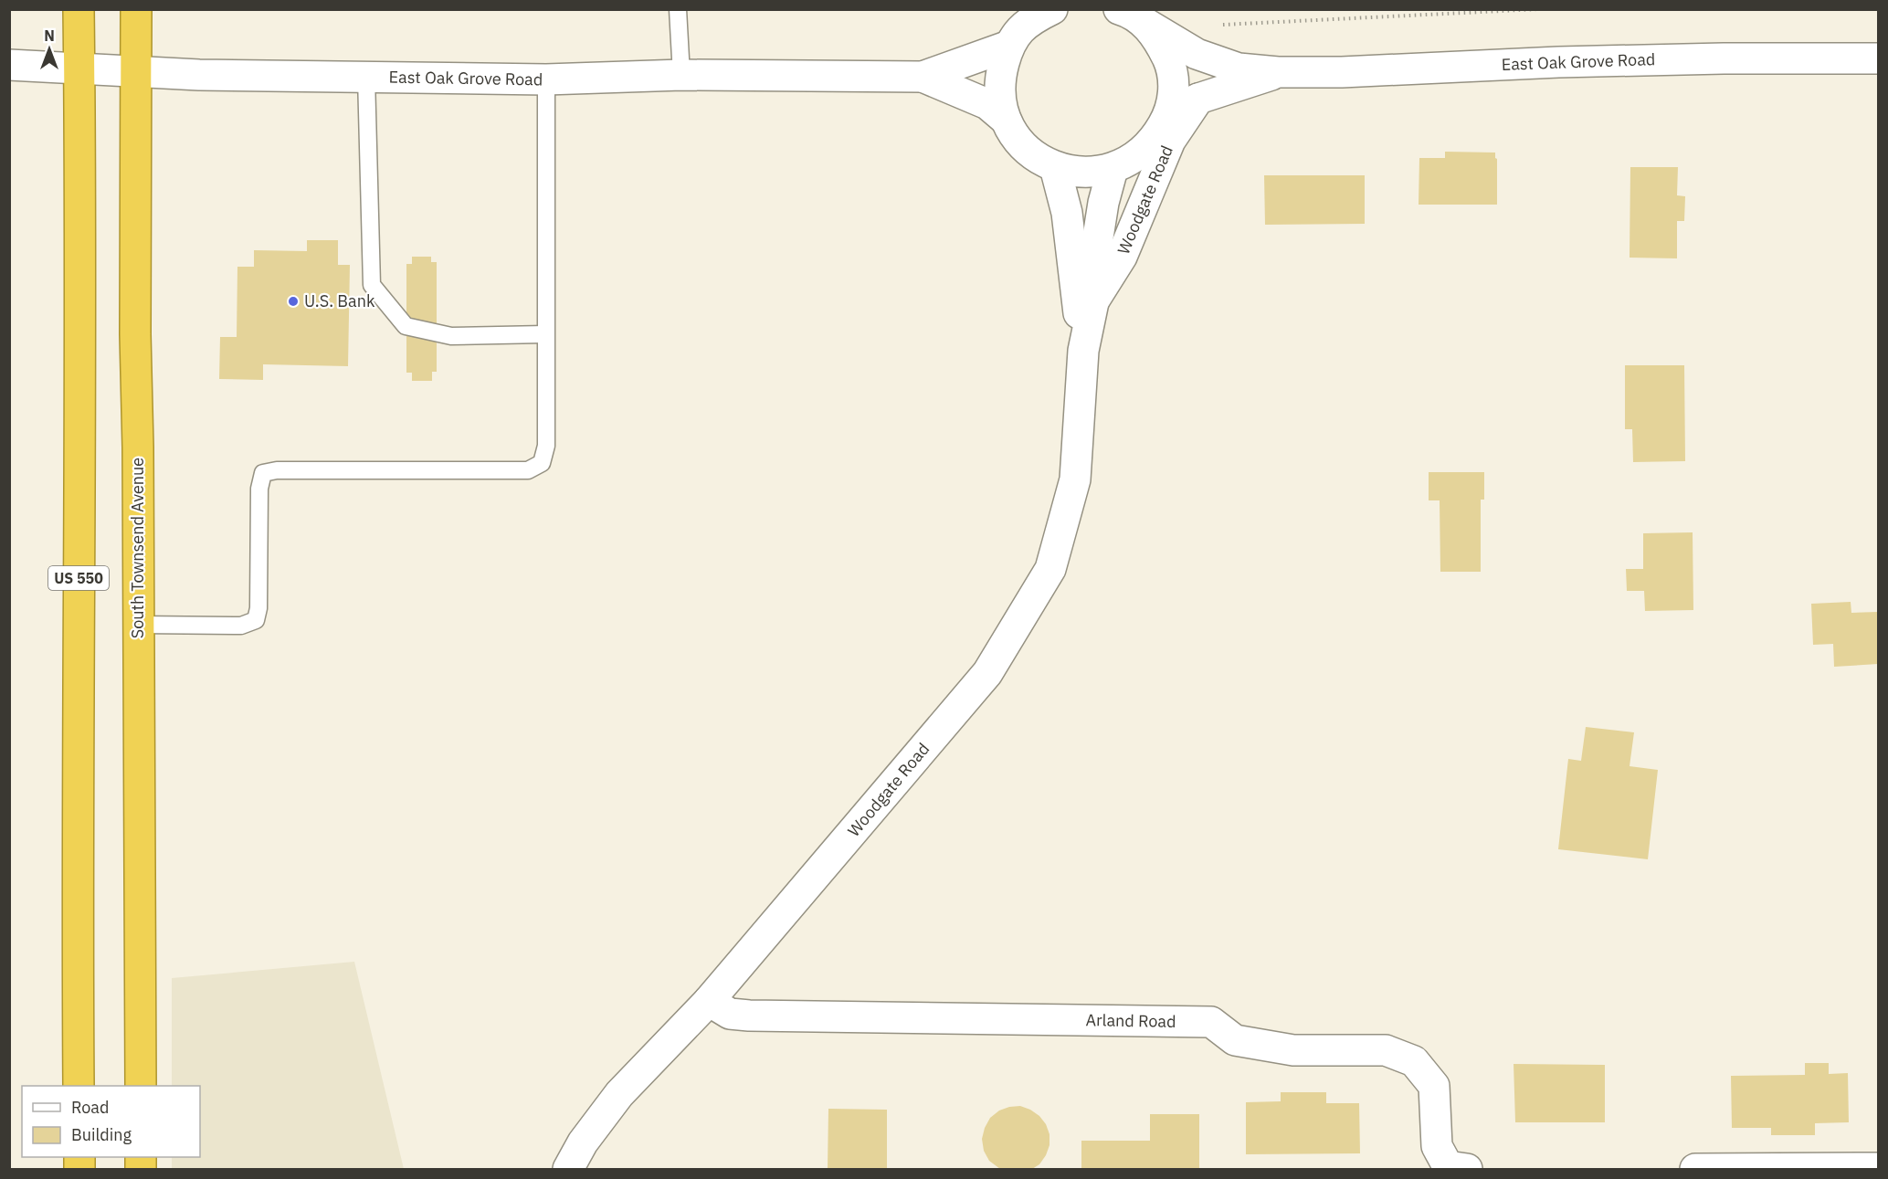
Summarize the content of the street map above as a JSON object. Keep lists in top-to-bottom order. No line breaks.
{"streets":{"highway":["South Townsend Avenue","US 550"],"street":["East Oak Grove Road","Woodgate Road","Arland Road"]},"crossings":[["East Oak Grove Road","Woodgate Road"],["East Oak Grove Road","South Townsend Avenue"],["East Oak Grove Road","US 550"],["Woodgate Road","Arland Road"]],"places":["U.S. Bank"],"legend":["Road","Building"],"north":"top"}
